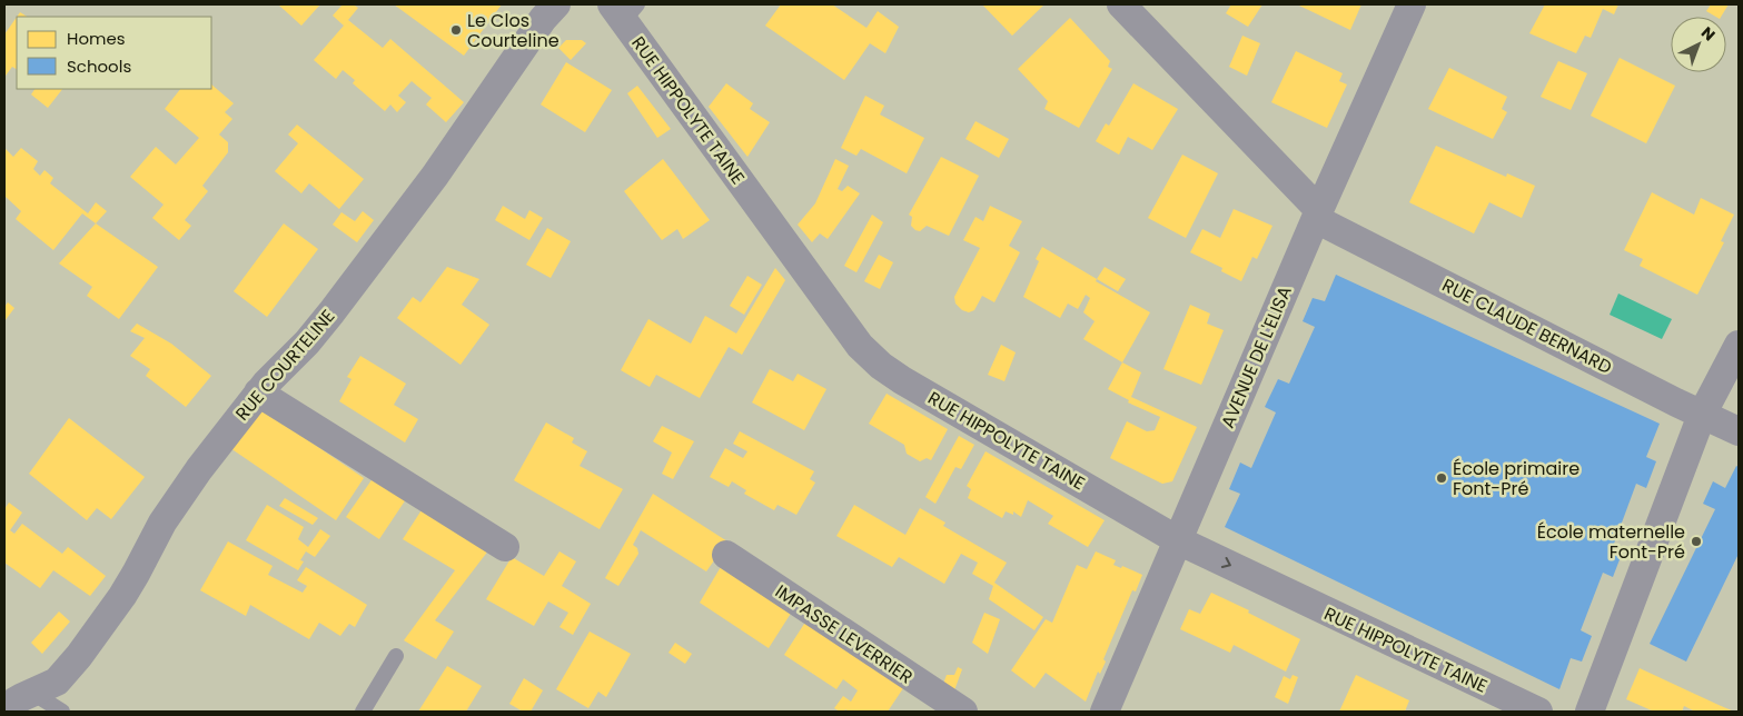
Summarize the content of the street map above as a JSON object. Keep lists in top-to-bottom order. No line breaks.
{"streets":{"street":["RUE HIPPOLYTE TAINE","RUE CLAUDE BERNARD","AVENUE DE L'ELISA","RUE COURTELINE","IMPASSE LEVERRIER"]},"crossings":[["RUE HIPPOLYTE TAINE","AVENUE DE L'ELISA"],["RUE CLAUDE BERNARD","AVENUE DE L'ELISA"]],"places":["Le Clos Courteline","École primaire Font-Pré","École maternelle Font-Pré"],"legend":["Homes","Schools"],"north":"top right"}
